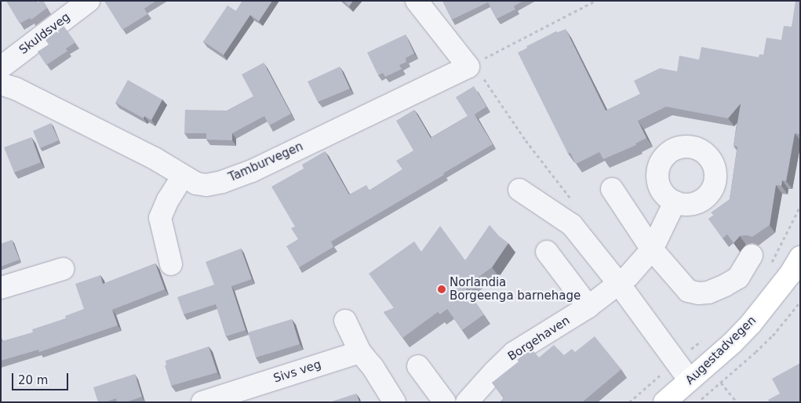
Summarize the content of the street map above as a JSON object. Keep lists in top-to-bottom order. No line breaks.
{"streets":{"main road":["Augestadvegen"],"street":["Skuldsveg","Tamburvegen","Borgehaven","Sivs veg"]},"places":["Norlandia Borgeenga barnehage"],"scale_bar":"20 m"}
